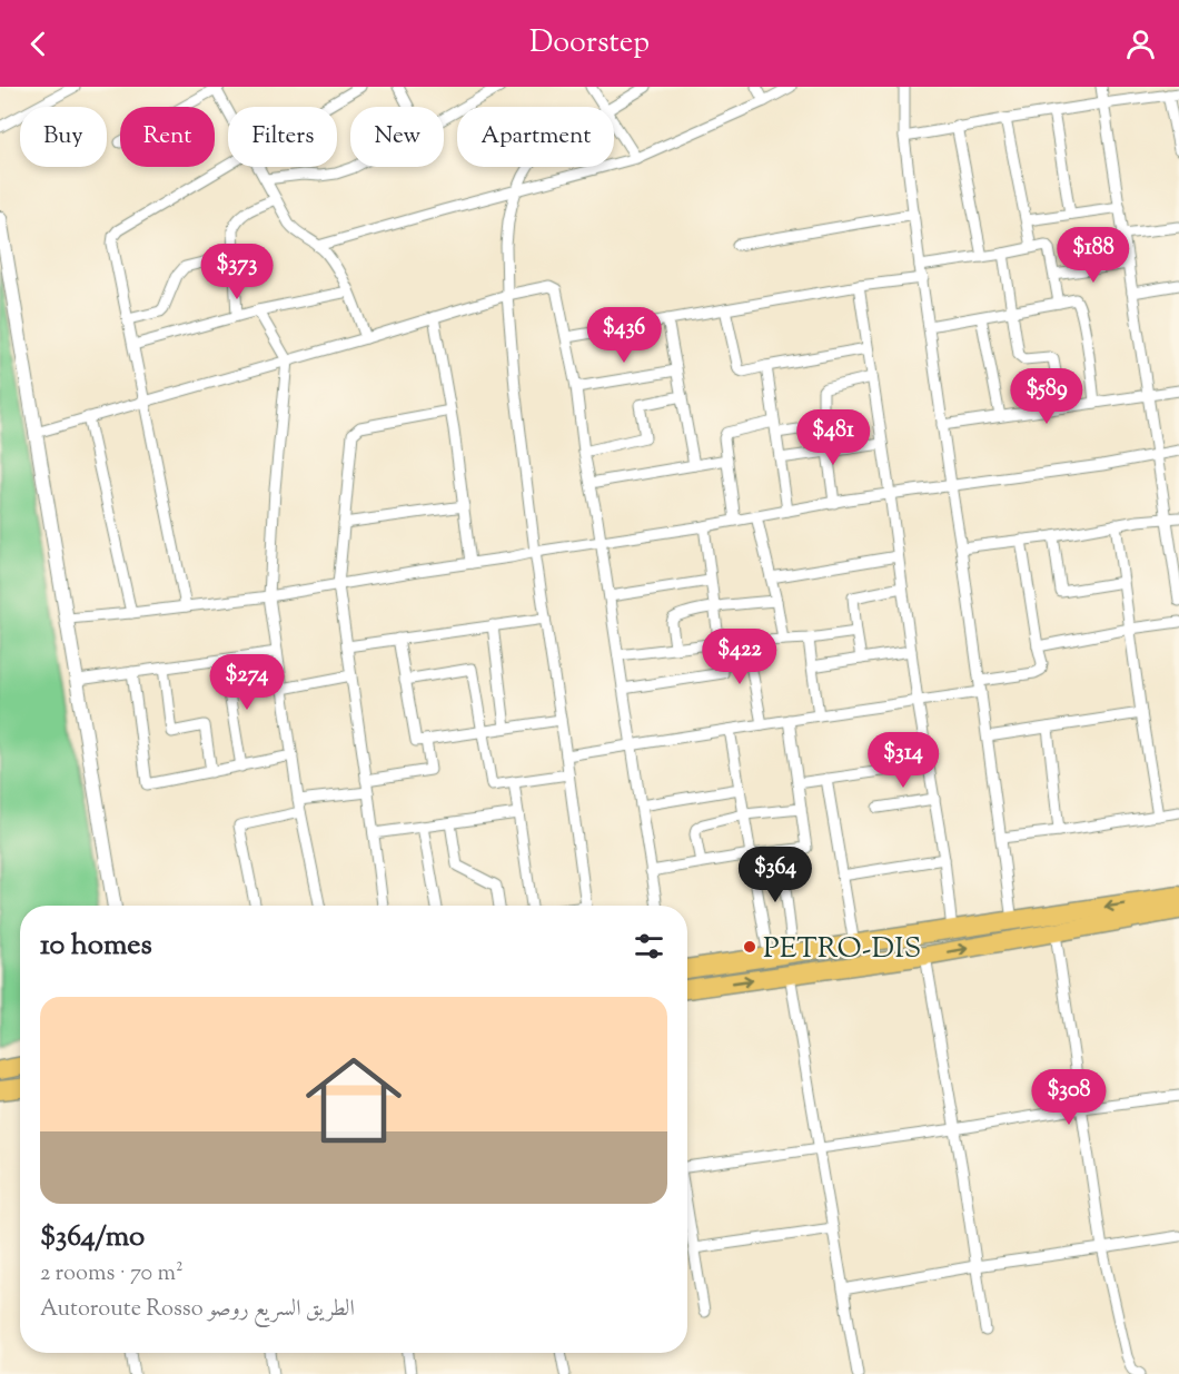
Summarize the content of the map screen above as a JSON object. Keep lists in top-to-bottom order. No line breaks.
{"places":["PETRO-DIS"],"page":{"header":"Doorstep","chip":["Buy","Rent","Filters","New","Apartment"],"price":["$188","$373","$436","$589","$481","$422","$274","$314","$364","$308"],"heading":"10 homes","list":[{"name":"$364/mo","note":"2 rooms · 70 m² · Autoroute Rosso الطريق السريع روصو"}]}}
